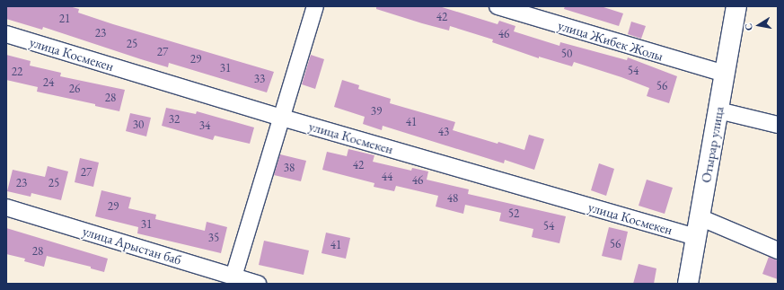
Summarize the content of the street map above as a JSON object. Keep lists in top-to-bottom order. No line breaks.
{"streets":{"street":["улица Жибек Жолы","улица Космекен","Отырар улица","улица Арыстан баб"]},"crossings":[["улица Жибек Жолы","Отырар улица"],["улица Космекен","Отырар улица"]],"house_numbers":["42","21","23","46","25","27","50","29","31","54","22","33","24","56","26","28","39","32","41","30","34","43","42","38","27","44","46","23","25","48","29","52","31","54","35","56","41","28"],"north":"left"}
